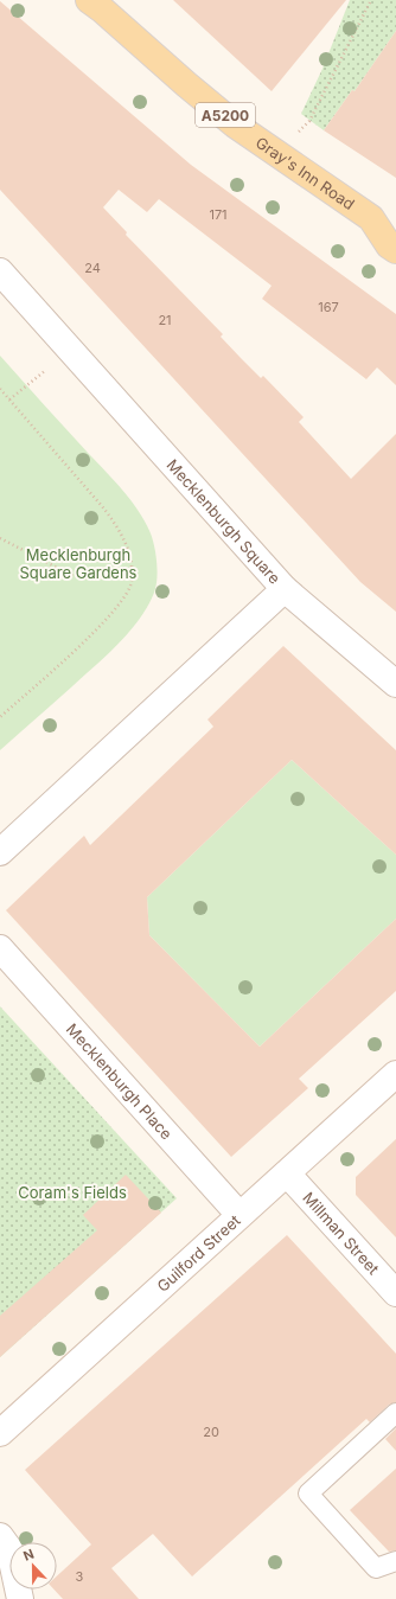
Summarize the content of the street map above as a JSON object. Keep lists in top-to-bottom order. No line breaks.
{"streets":{"main road":["A5200","Gray's Inn Road"],"street":["Mecklenburgh Square","Mecklenburgh Place","Millman Street","Guilford Street"]},"crossings":[["Mecklenburgh Place","Guilford Street"],["Millman Street","Guilford Street"]],"parks":["Mecklenburgh Square Gardens","Coram's Fields"],"house_numbers":["171","24","167","21","20","3"],"north":"top"}
